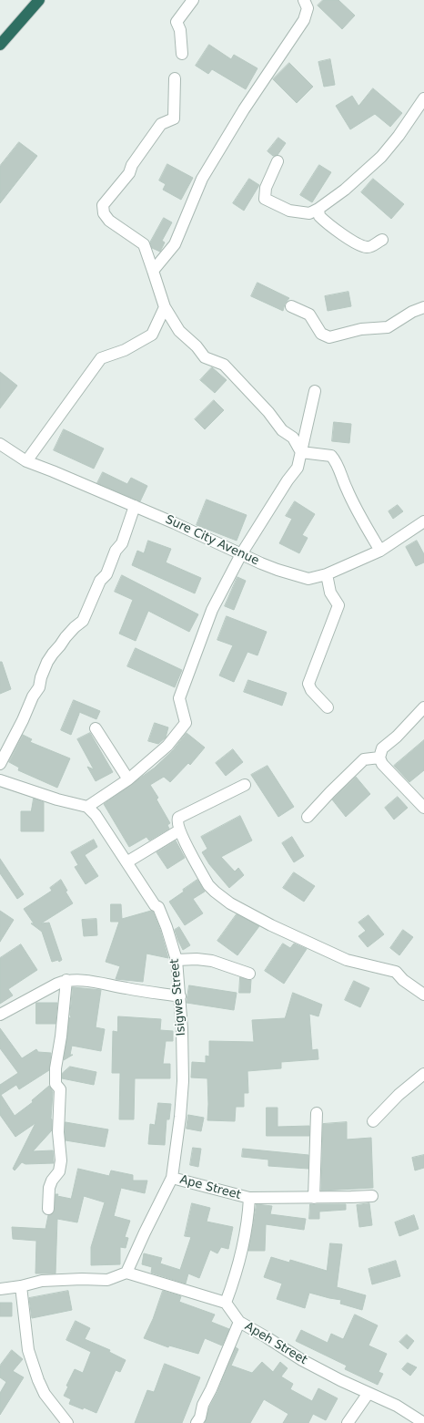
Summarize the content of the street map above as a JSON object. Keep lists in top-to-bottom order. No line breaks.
{"streets":{"street":["Sure City Avenue","Isigwe Street","Ape Street","Apeh Street"]},"crossings":[["Isigwe Street","Ape Street"]]}
